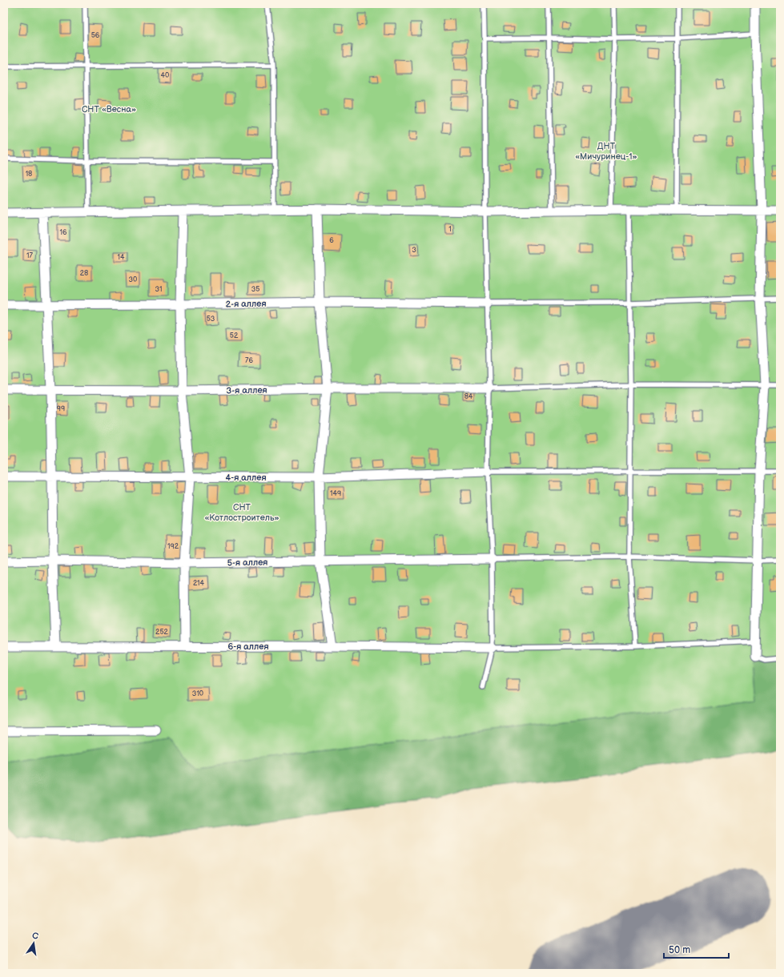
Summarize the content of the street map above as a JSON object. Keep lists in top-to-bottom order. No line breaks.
{"streets":{"street":["2-я аллея","3-я аллея","4-я аллея","5-я аллея","6-я аллея"]},"parks":["СНТ «Весна»","ДНТ «Мичуринец-1»","СНТ «Котлостроитель»"],"house_numbers":["56","40","18","1","16","6","3","17","14","28","30","31","35","53","52","76","84","99","149","192","214","252","310"],"scale_bar":"50 m","north":"top"}
